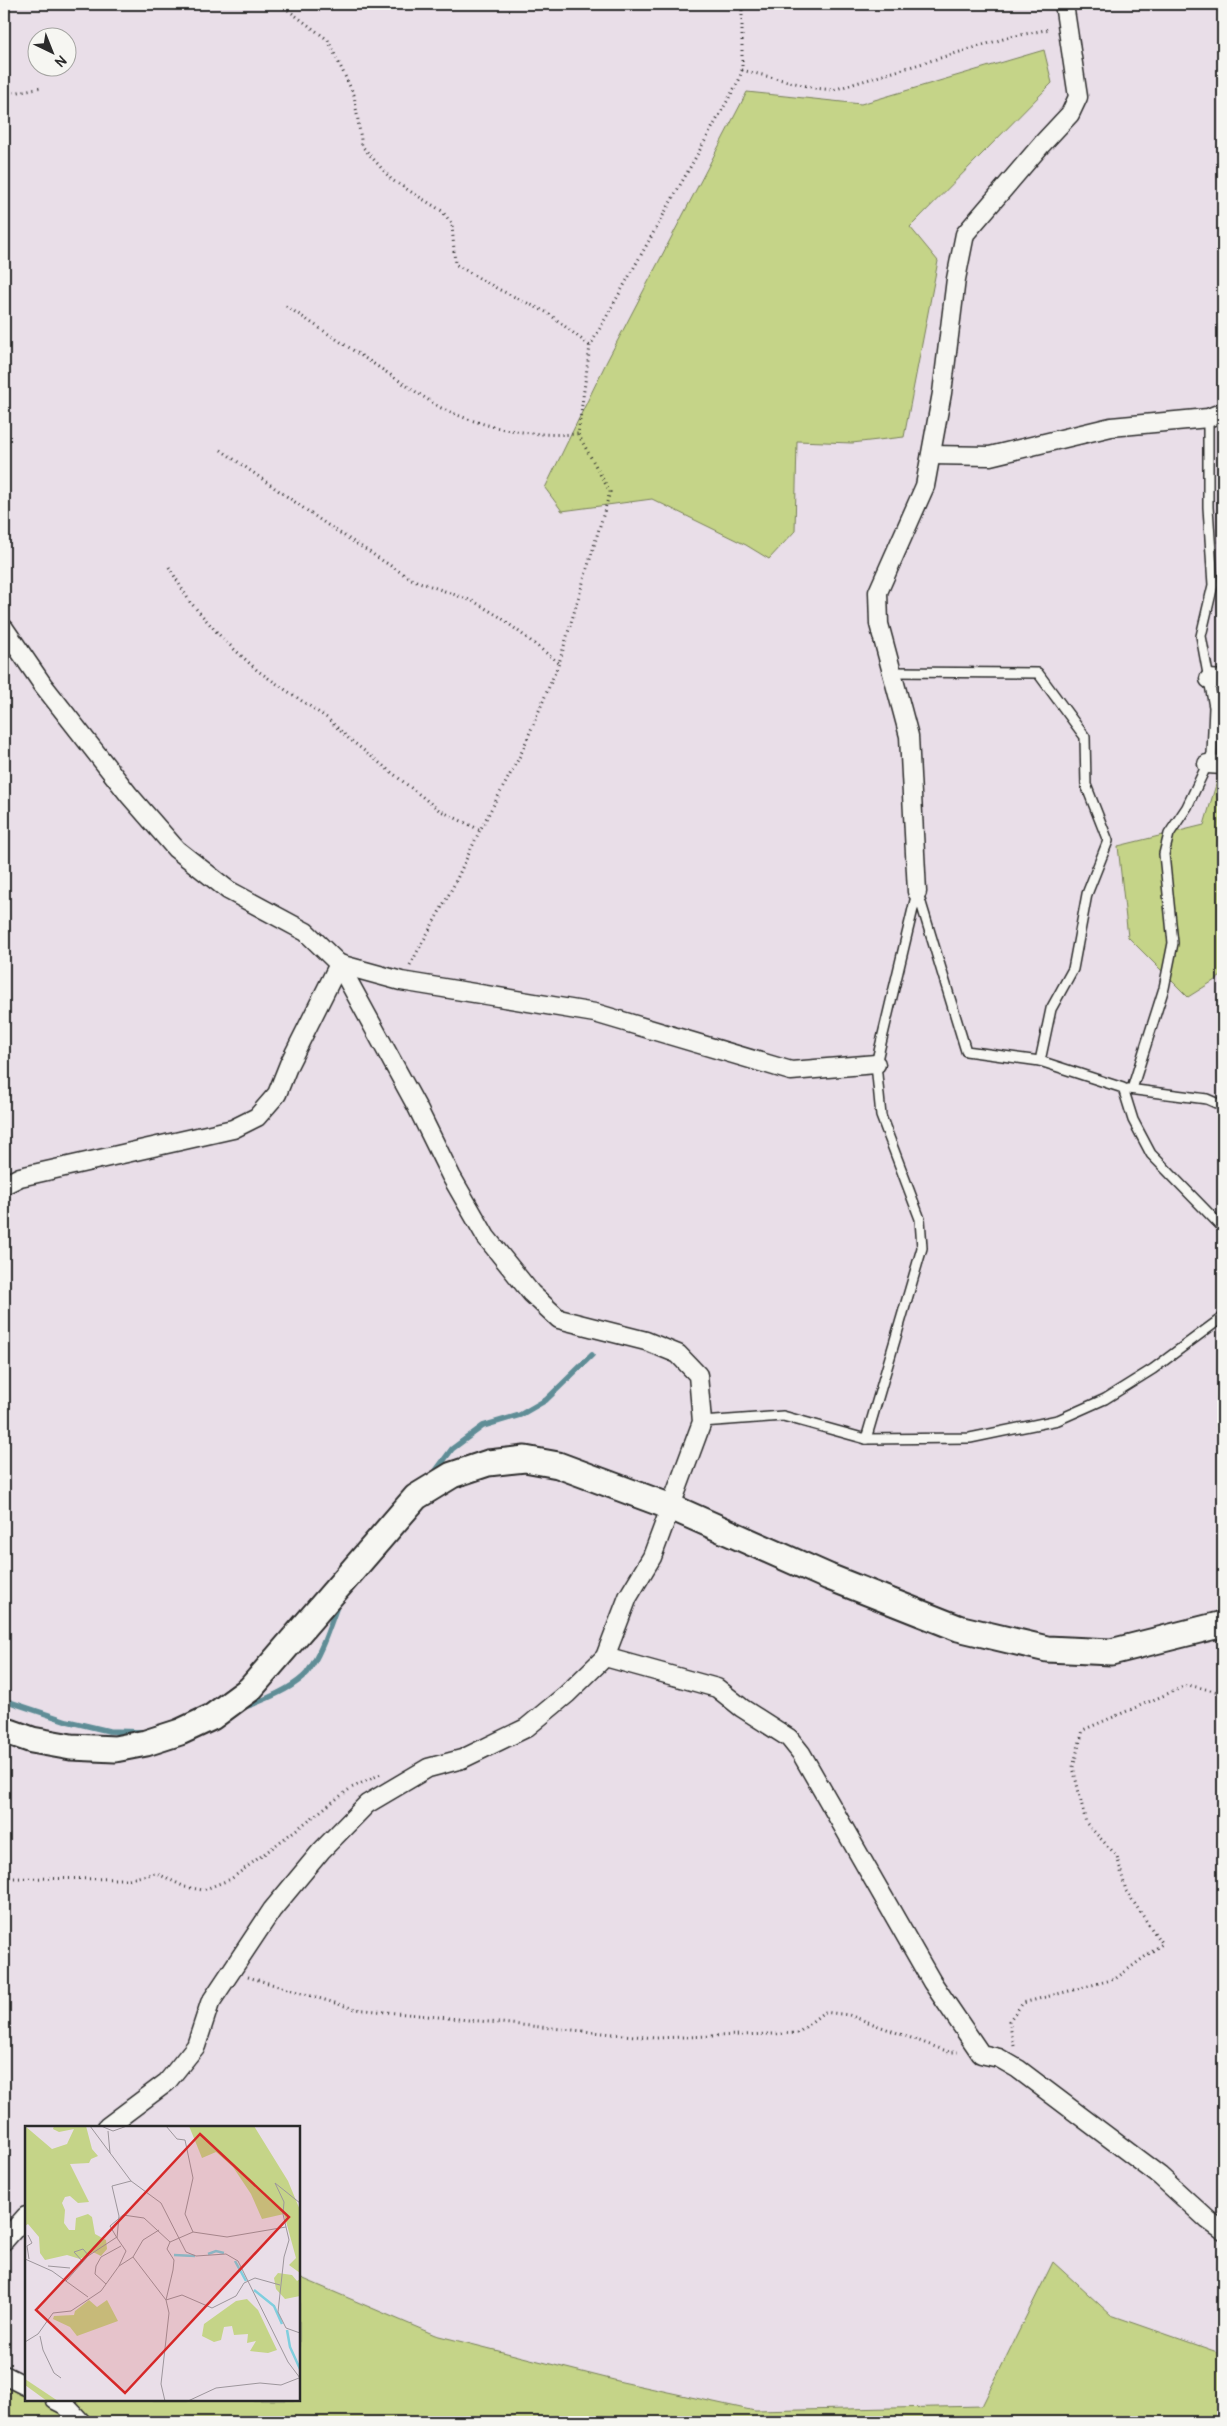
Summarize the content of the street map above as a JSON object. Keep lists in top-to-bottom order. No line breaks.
{"north":"bottom right"}
